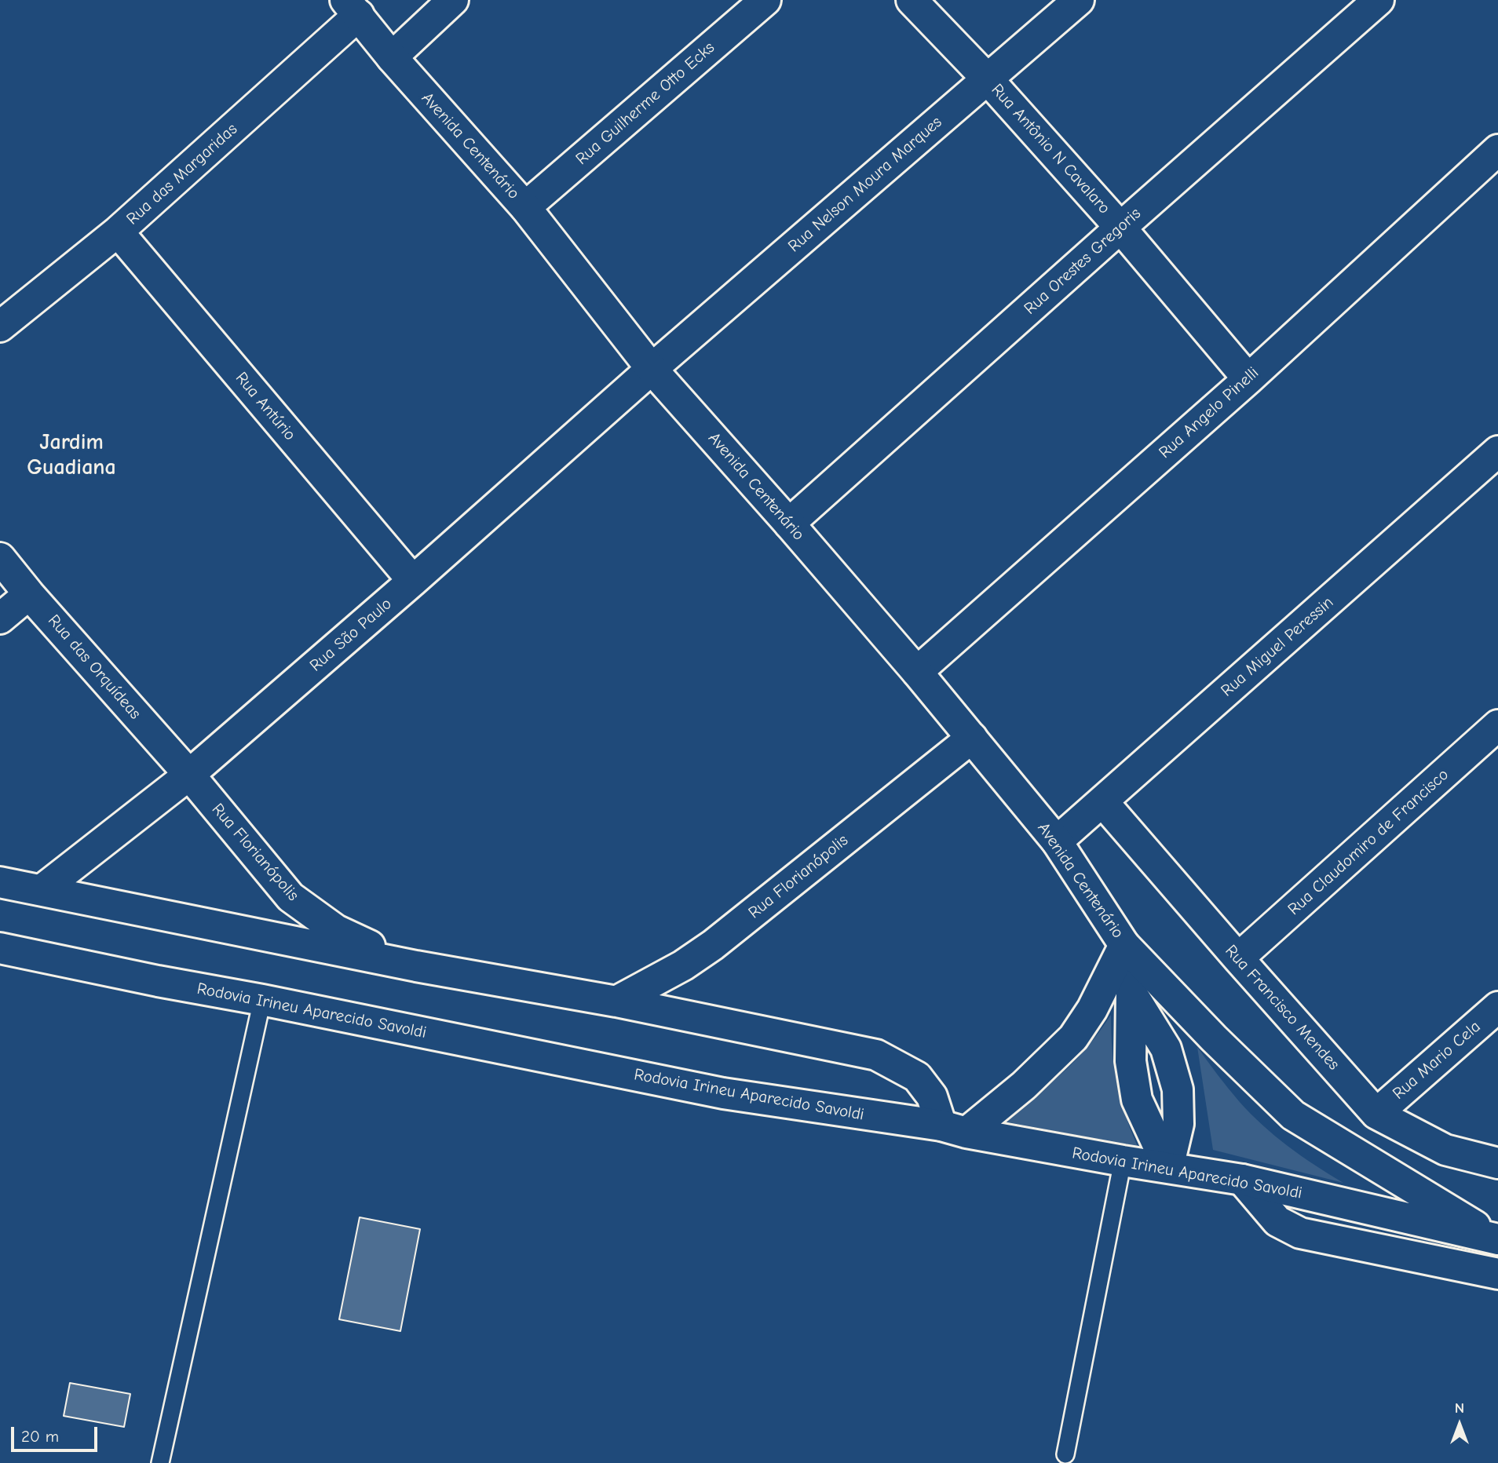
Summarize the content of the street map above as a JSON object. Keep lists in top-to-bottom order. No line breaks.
{"streets":{"street":["Rua Guilherme Otto Ecks","Avenida Centenário","Rua Antônio N Cavalaro","Rua das Margaridas","Rua Nelson Moura Marques","Rua Orestes Gregoris","Rua Antúrio","Rua Angelo Pinelli","Rua São Paulo","Rua Miguel Peressin","Rua das Orquídeas","Rua Claudomiro de Francisco","Rua Florianópolis","Rua Francisco Mendes","Rodovia Irineu Aparecido Savoldi","Rua Mario Cela"]},"crossings":[["Rua Guilherme Otto Ecks","Avenida Centenário"],["Avenida Centenário","Rua das Margaridas"],["Avenida Centenário","Rua Nelson Moura Marques"],["Avenida Centenário","Rua Orestes Gregoris"],["Avenida Centenário","Rua Angelo Pinelli"],["Avenida Centenário","Rua São Paulo"],["Avenida Centenário","Rua Miguel Peressin"],["Avenida Centenário","Rua Florianópolis"],["Avenida Centenário","Rodovia Irineu Aparecido Savoldi"],["Rua Antônio N Cavalaro","Rua Nelson Moura Marques"],["Rua Antônio N Cavalaro","Rua Orestes Gregoris"],["Rua Antônio N Cavalaro","Rua Angelo Pinelli"],["Rua das Margaridas","Rua Antúrio"],["Rua Nelson Moura Marques","Rua São Paulo"],["Rua Antúrio","Rua São Paulo"],["Rua São Paulo","Rua das Orquídeas"],["Rua São Paulo","Rua Florianópolis"],["Rua Miguel Peressin","Rua Francisco Mendes"],["Rua das Orquídeas","Rua Florianópolis"],["Rua Claudomiro de Francisco","Rua Francisco Mendes"],["Rua Francisco Mendes","Rua Mario Cela"]],"districts":["Jardim Guadiana"],"scale_bar":"20 m","north":"top"}
